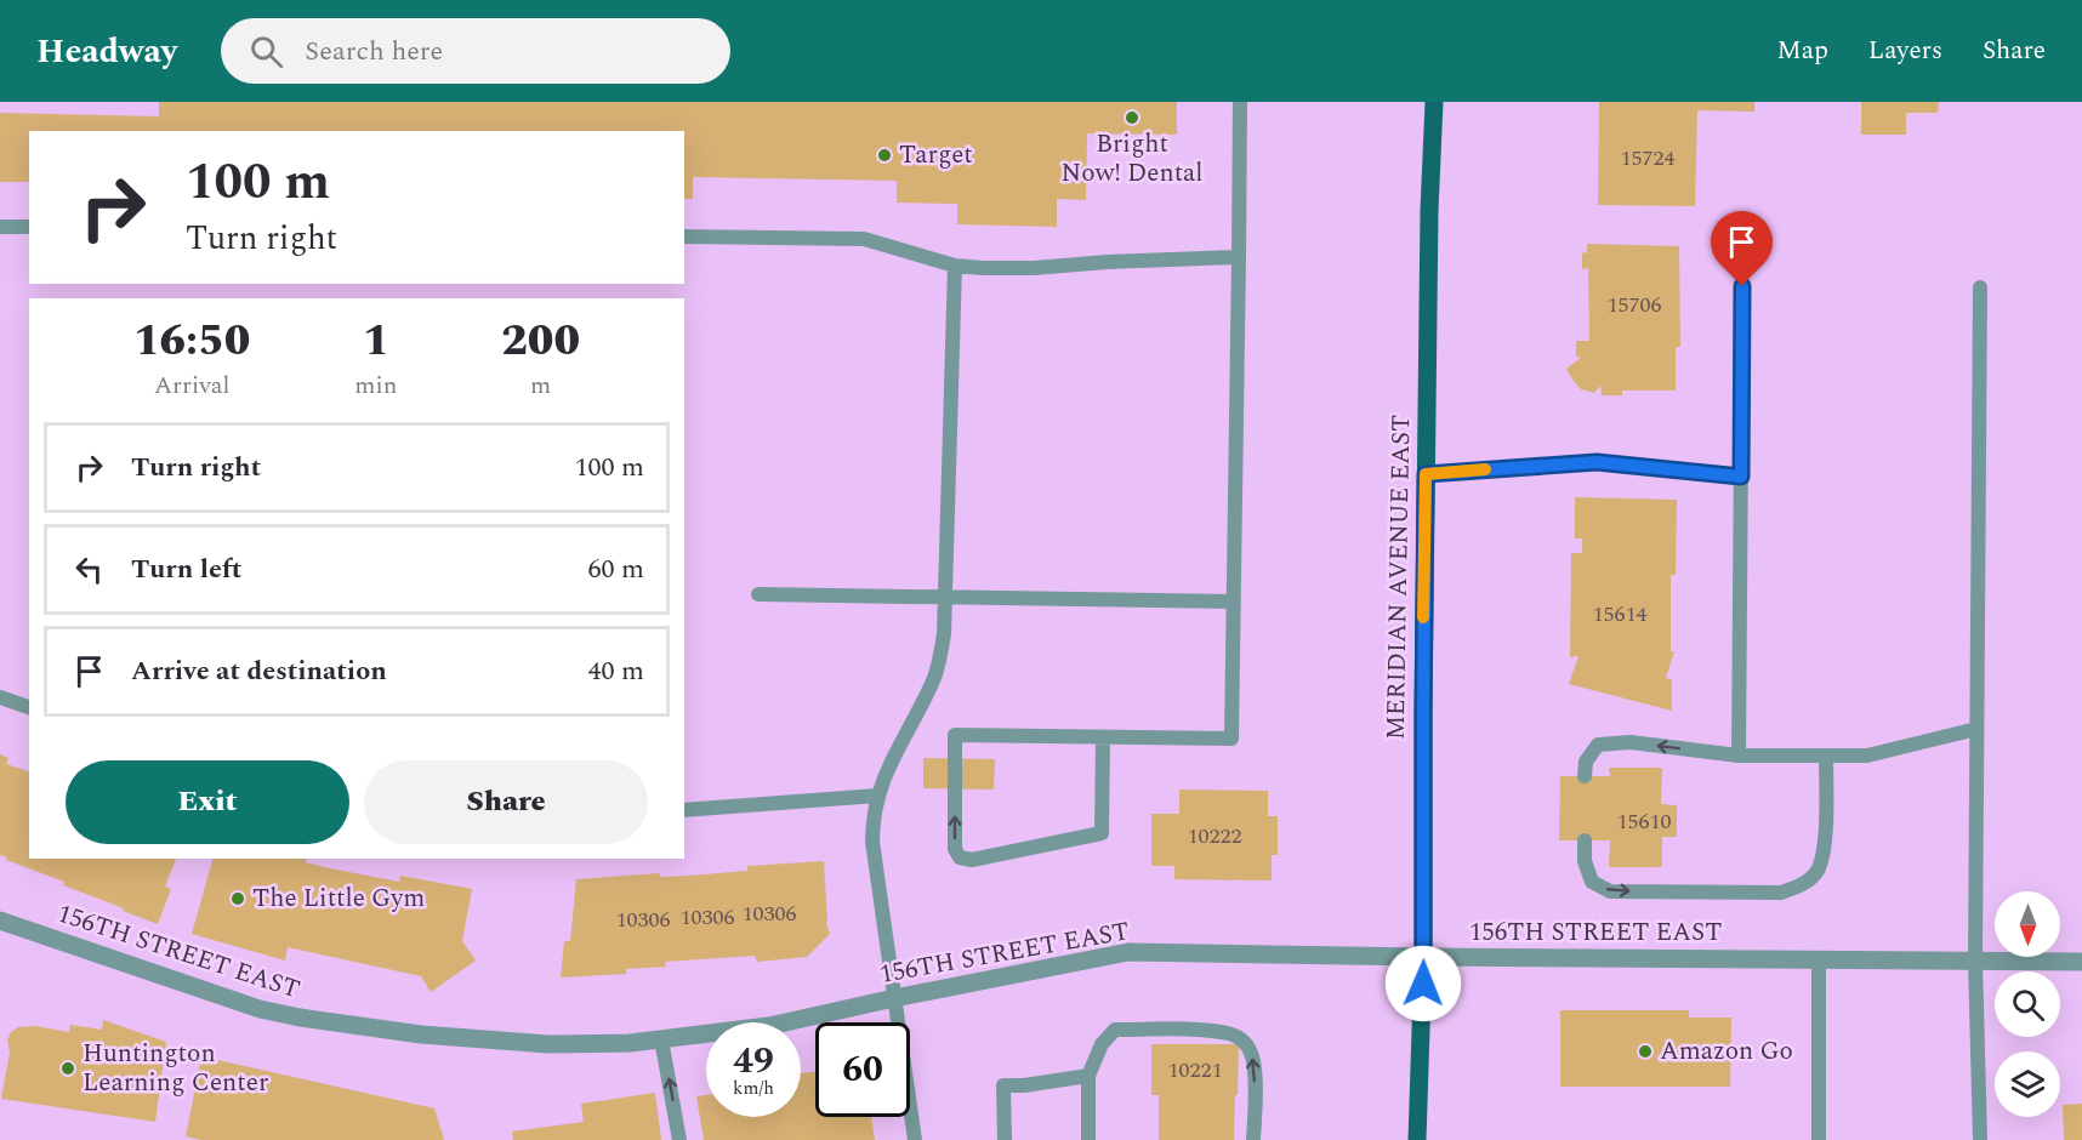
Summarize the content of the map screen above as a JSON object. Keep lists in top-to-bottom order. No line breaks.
{"streets":{"main road":["MERIDIAN AVENUE EAST"],"street":["156TH STREET EAST"]},"crossings":[["MERIDIAN AVENUE EAST","156TH STREET EAST"]],"places":["Bright Now! Dental","Target","The Little Gym","Amazon Go","Huntington Learning Center"],"house_numbers":["15724","15706","15614","15610","10222","10306","10306","10306","10221"],"north":"bottom","page":{"header":"Headway","search":"Search here","nav":["Map","Layers","Share"],"turn":["100 m","Turn right"],"eta":["16:50","Arrival","1","min","200","m"],"list":[{"name":"Turn right","value":"100 m"},{"name":"Turn left","value":"60 m"},{"name":"Arrive at destination","value":"40 m"}],"buttons":["Exit","Share"],"speed":"49 km/h","limit":"60"}}
